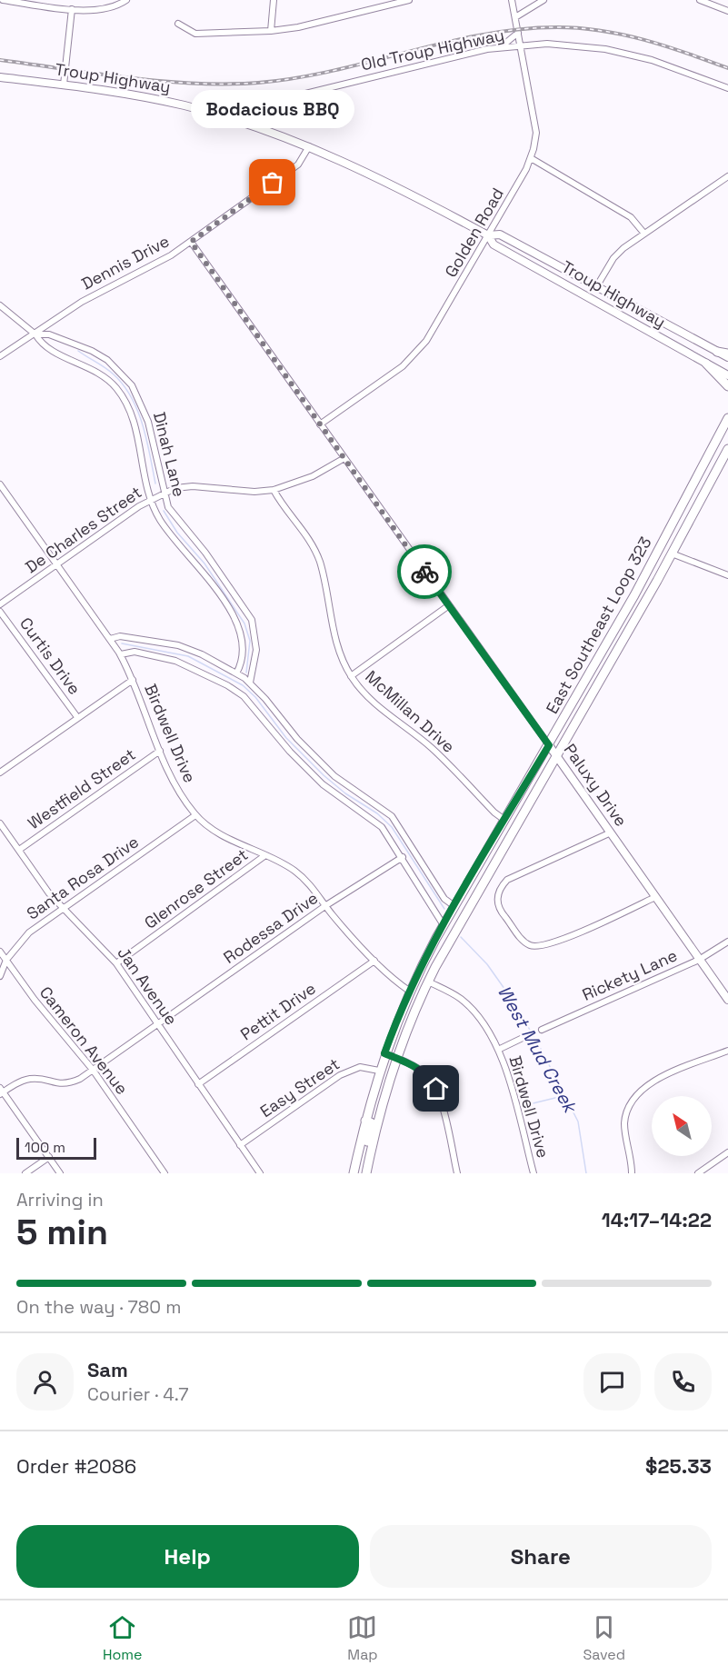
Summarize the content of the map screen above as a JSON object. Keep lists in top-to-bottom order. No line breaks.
{"streets":{"highway":["East Southeast Loop 323"],"main road":["Troup Highway","Paluxy Drive"],"street":["Old Troup Highway","Golden Road","Dennis Drive","Dinah Lane","De Charles Street","Curtis Drive","McMillan Drive","Birdwell Drive","Westfield Street","Santa Rosa Drive","Glenrose Street","Rodessa Drive","Rickety Lane","Jan Avenue","Pettit Drive","Cameron Avenue","Easy Street"]},"crossings":[["Old Troup Highway","Troup Highway"],["Old Troup Highway","Golden Road"],["Troup Highway","Golden Road"],["Troup Highway","Dennis Drive"],["Golden Road","Paluxy Drive"],["Dennis Drive","Dinah Lane"],["Dennis Drive","Paluxy Drive"],["Dinah Lane","De Charles Street"],["De Charles Street","McMillan Drive"],["De Charles Street","Birdwell Drive"],["De Charles Street","Paluxy Drive"],["East Southeast Loop 323","McMillan Drive"],["East Southeast Loop 323","Birdwell Drive"],["East Southeast Loop 323","Paluxy Drive"],["East Southeast Loop 323","Easy Street"],["Birdwell Drive","Westfield Street"],["Birdwell Drive","Santa Rosa Drive"],["Birdwell Drive","Glenrose Street"],["Birdwell Drive","Rodessa Drive"],["Birdwell Drive","Pettit Drive"],["Paluxy Drive","Rickety Lane"],["Westfield Street","Jan Avenue"],["Santa Rosa Drive","Jan Avenue"],["Santa Rosa Drive","Cameron Avenue"],["Glenrose Street","Jan Avenue"],["Rodessa Drive","Jan Avenue"],["Rodessa Drive","Cameron Avenue"],["Jan Avenue","Pettit Drive"],["Jan Avenue","Easy Street"]],"water":["West Mud Creek"],"places":["Bodacious BBQ"],"scale_bar":"100 m","north":"top left","page":{"bubble":"Bodacious BBQ","scale":"100 m","heading":["5 min","Arriving in","14:17–14:22"],"panel":["Sam","Courier · 4.7","Order #2086","$25.33"],"bar":"On the way · 780 m","buttons":["Help","Share"],"tabs":["Home","Map","Saved"]}}
